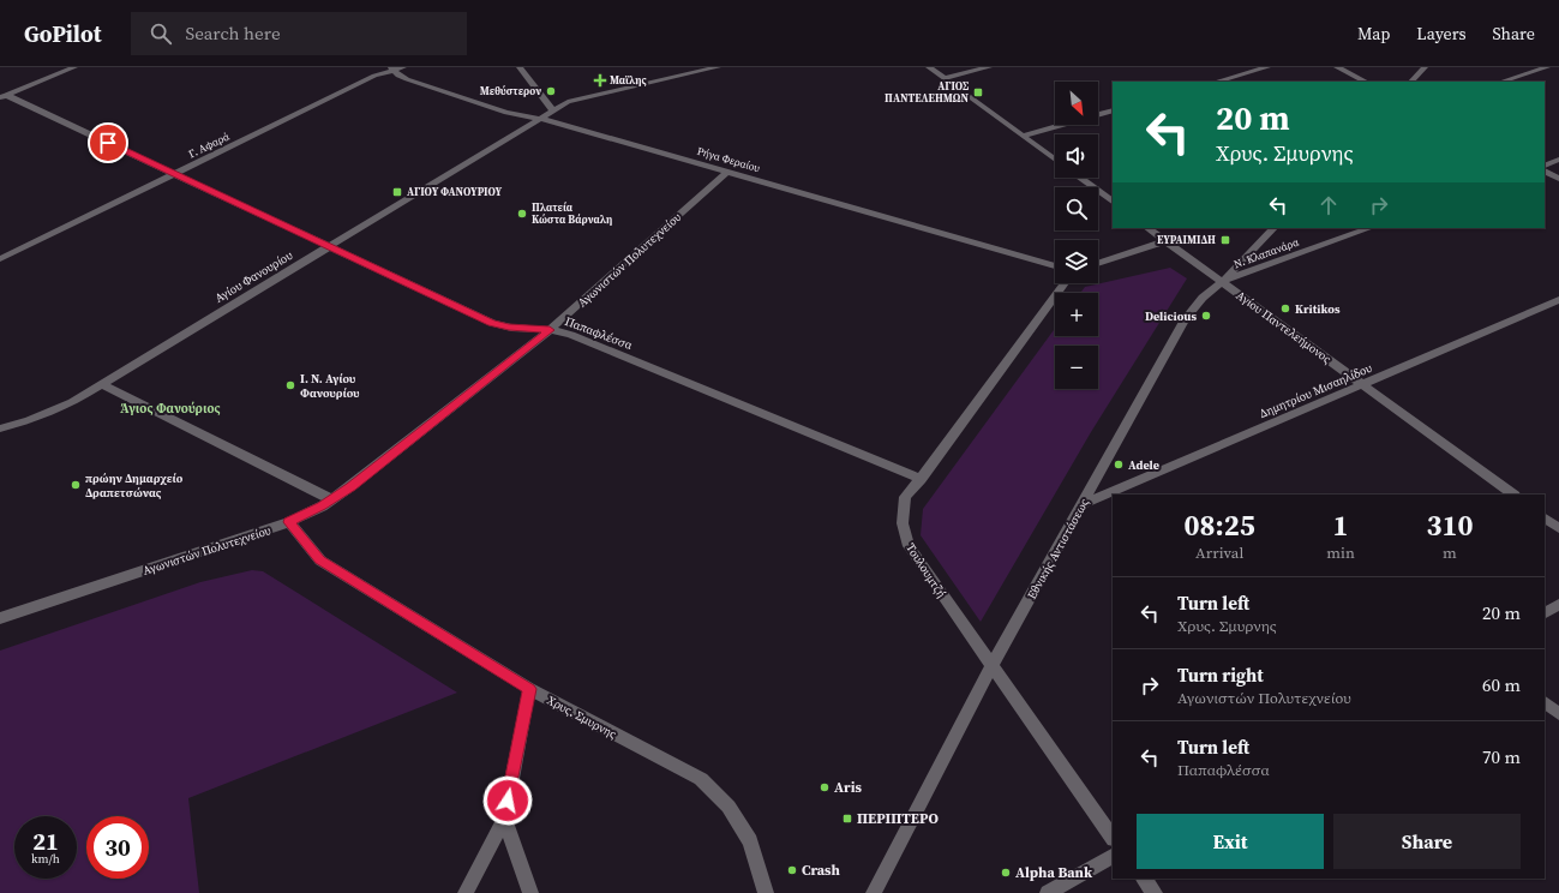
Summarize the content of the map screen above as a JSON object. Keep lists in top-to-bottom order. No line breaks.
{"streets":{"street":["Γ. Αφαρά","Ρήγα Φεραίου","Ν. Κλαπανάρα","Αγωνιστών Πολυτεχνείου","Αγίου Φανουρίου","Αγίου Παντελεήμονος","Παπαφλέσσα","Δημητρίου Μισαηλίδου","Εθνικής Αντιστάσεως","Τουλουμτζή","Χρυς. Σμυρνης"]},"crossings":[["Γ. Αφαρά","Ρήγα Φεραίου"],["Γ. Αφαρά","Παπαφλέσσα"],["Ρήγα Φεραίου","Αγωνιστών Πολυτεχνείου"],["Ρήγα Φεραίου","Αγίου Φανουρίου"],["Ν. Κλαπανάρα","Αγίου Παντελεήμονος"],["Ν. Κλαπανάρα","Εθνικής Αντιστάσεως"],["Αγωνιστών Πολυτεχνείου","Παπαφλέσσα"],["Αγωνιστών Πολυτεχνείου","Χρυς. Σμυρνης"],["Αγίου Φανουρίου","Παπαφλέσσα"],["Αγίου Παντελεήμονος","Δημητρίου Μισαηλίδου"],["Αγίου Παντελεήμονος","Εθνικής Αντιστάσεως"],["Παπαφλέσσα","Τουλουμτζή"],["Δημητρίου Μισαηλίδου","Εθνικής Αντιστάσεως"],["Εθνικής Αντιστάσεως","Τουλουμτζή"]],"districts":["Άγιος Φανούριος"],"places":{"health":["Μαϊλης"],"other":["Μεθύστερον","Πλατεία Κώστα Βάρναλη","Kritikos","Delicious","Ι. Ν. Αγίου Φανουρίου","Adele","πρώην Δημαρχείο Δραπετσώνας","Aris","Crash","Alpha Bank"],"transit":["ΑΓΙΟΣ ΠΑΝΤΕΛΕΗΜΩΝ","ΑΓΙΟΥ ΦΑΝΟΥΡΙΟΥ","ΕΥΡΑΙΜΙΔΗ","ΠΕΡΙΠΤΕΡΟ"]},"north":"bottom right","page":{"header":"GoPilot","search":"Search here","nav":["Map","Layers","Share"],"map_buttons":["+","−"],"turn":["20 m","Χρυς. Σμυρνης"],"eta":["08:25","Arrival","1","min","310","m"],"list":[{"name":"Turn left","note":"Χρυς. Σμυρνης","value":"20 m"},{"name":"Turn right","note":"Αγωνιστών Πολυτεχνείου","value":"60 m"},{"name":"Turn left","note":"Παπαφλέσσα","value":"70 m"}],"buttons":["Exit","Share"],"speed":"21 km/h","limit":"30"}}
